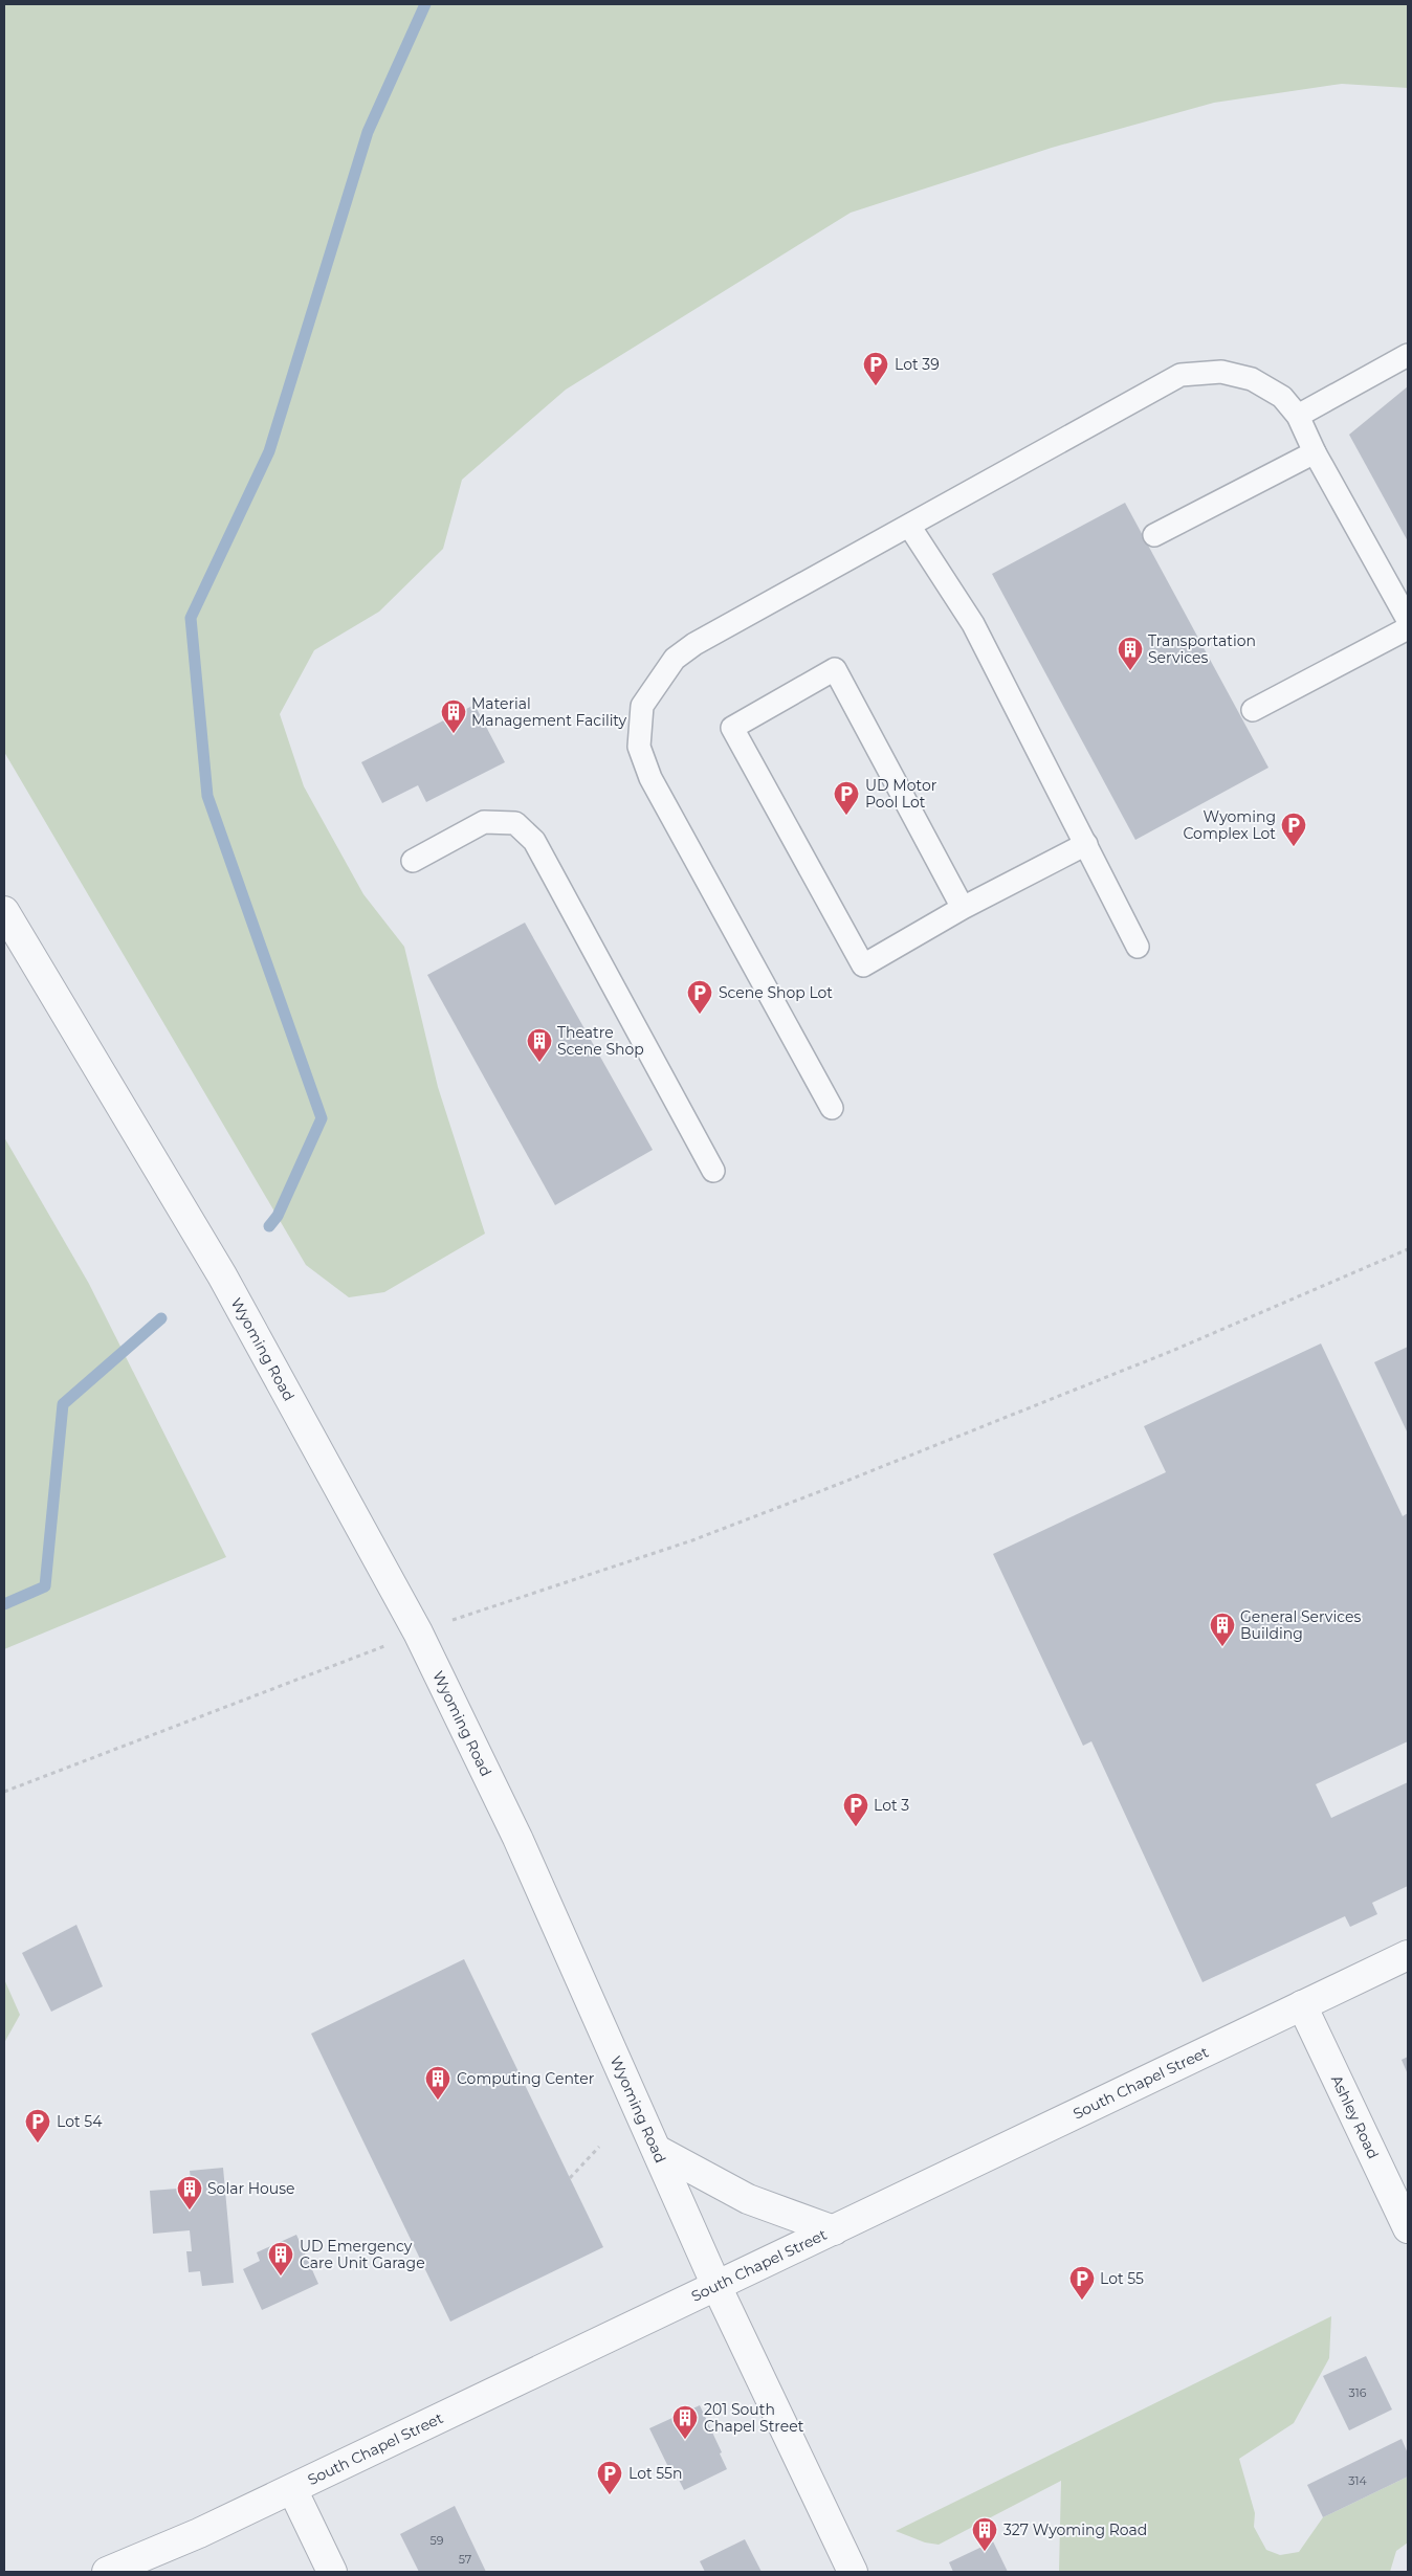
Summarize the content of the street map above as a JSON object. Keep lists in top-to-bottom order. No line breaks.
{"streets":{"street":["Wyoming Road","South Chapel Street","Ashley Road"]},"crossings":[["Wyoming Road","South Chapel Street"],["South Chapel Street","Ashley Road"]],"places":{"parking":["Lot 39","UD Motor Pool Lot","Wyoming Complex Lot","Scene Shop Lot","Lot 3","Lot 54","Lot 55","Lot 55n"],"building":["Transportation Services","Material Management Facility","Theatre Scene Shop","General Services Building","Computing Center","Solar House","UD Emergency Care Unit Garage","201 South Chapel Street","327 Wyoming Road"]},"house_numbers":["316","314","59","57"]}
